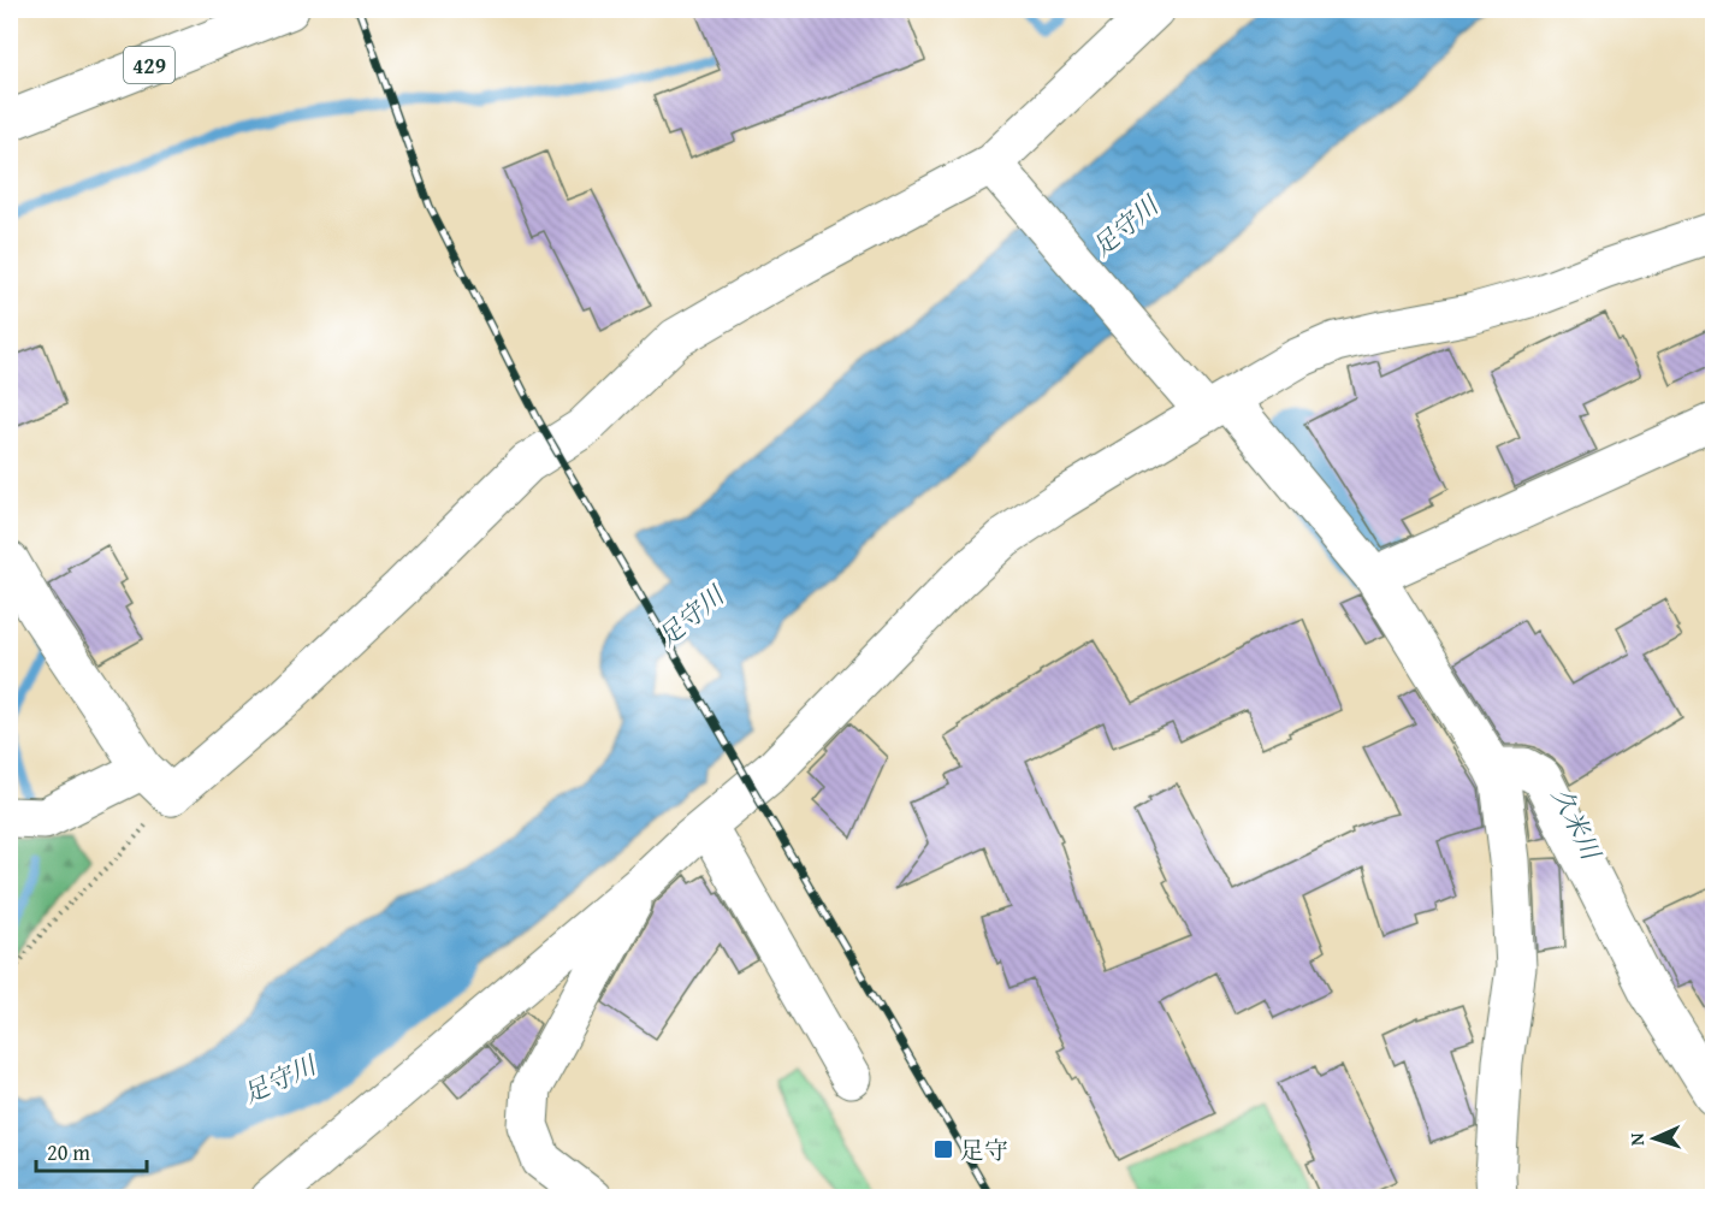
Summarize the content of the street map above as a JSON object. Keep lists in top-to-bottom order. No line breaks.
{"streets":{"main road":["429"]},"water":["足守川","久米川"],"places":{"transit":["足守"]},"scale_bar":"20 m","north":"left"}
